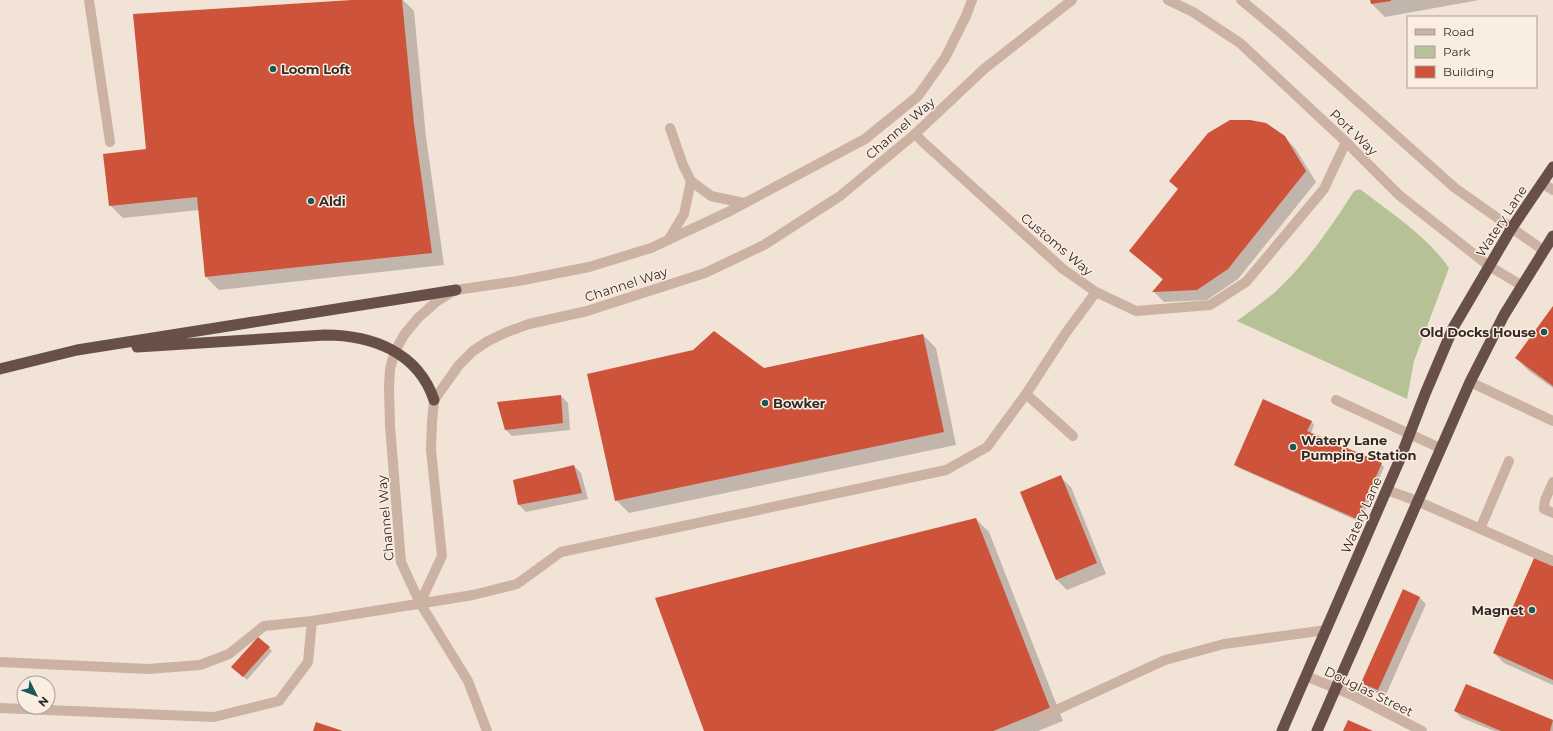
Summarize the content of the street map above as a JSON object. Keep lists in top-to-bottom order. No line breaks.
{"streets":{"highway":["Watery Lane"],"street":["Channel Way","Port Way","Customs Way","Douglas Street"]},"crossings":[["Channel Way","Customs Way"],["Port Way","Watery Lane"],["Port Way","Customs Way"],["Watery Lane","Douglas Street"]],"places":["Loom Loft","Aldi","Old Docks House","Bowker","Watery Lane Pumping Station","Magnet"],"legend":["Road","Park","Building"],"north":"bottom right"}
